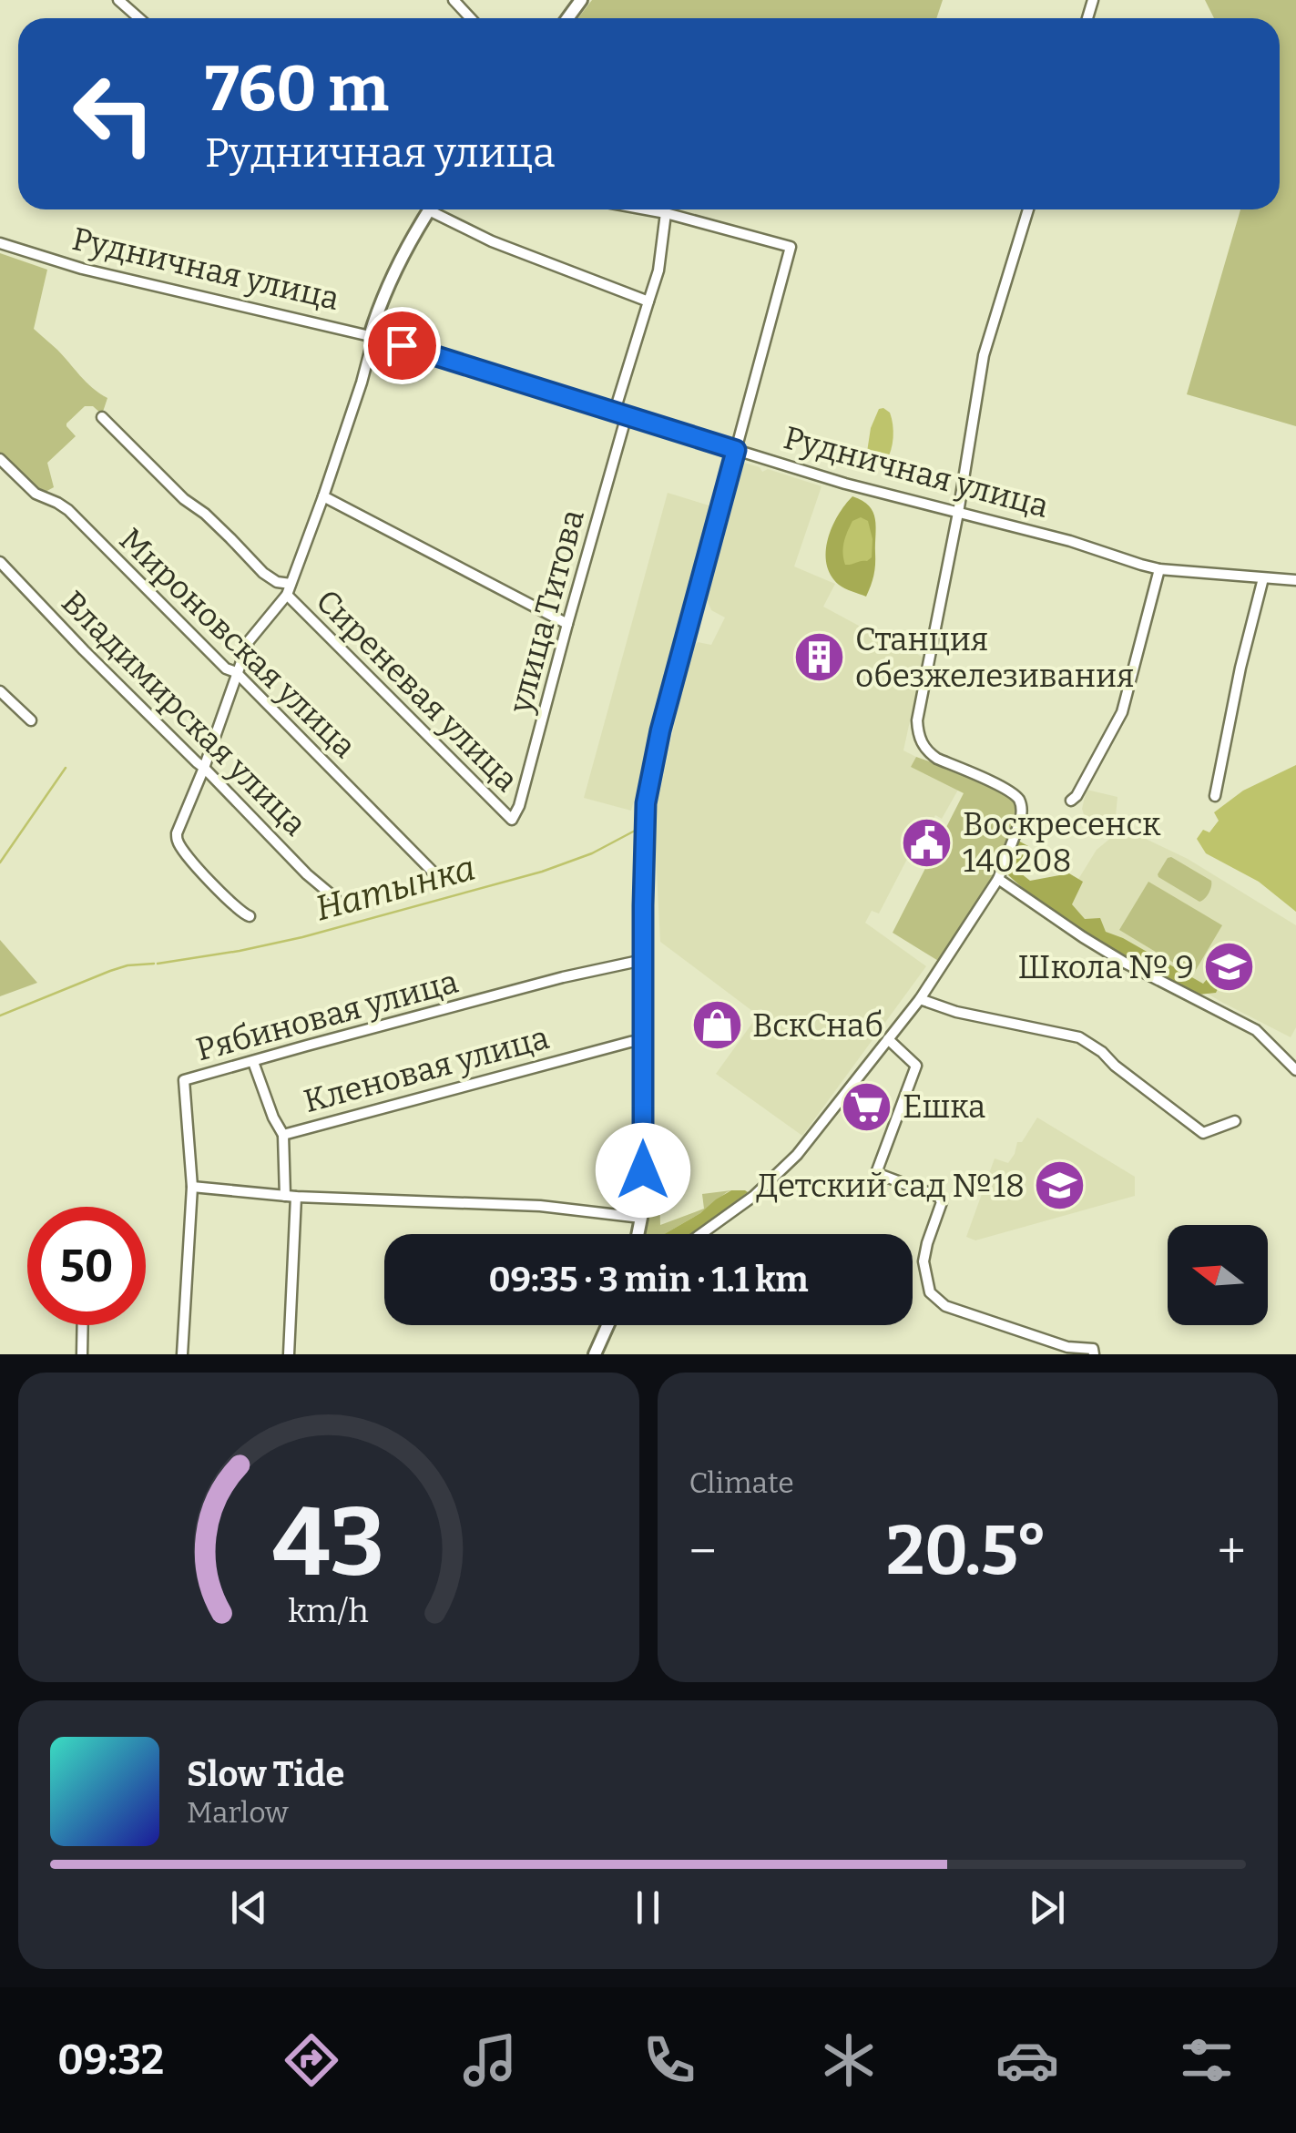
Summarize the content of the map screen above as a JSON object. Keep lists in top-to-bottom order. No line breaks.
{"streets":{"main road":["Рудничная улица"],"street":["улица Титова","Мироновская улица","Сиреневая улица","Владимирская улица","Рябиновая улица","Кленовая улица"]},"crossings":[["Рудничная улица","улица Титова"],["улица Титова","Сиреневая улица"]],"water":["Натынка"],"places":{"building":["Станция обезжелезивания"],"public building":["Воскресенск 140208"],"school or university":["Школа № 9","Детский сад №18"],"shop":["ВскСнаб"],"supermarket":["Ешка"]},"north":"left","page":{"turn":["760 m","Рудничная улица"],"limit":"50","trip":"09:35 · 3 min · 1.1 km","tile":"Climate","heat":["−","20.5°","+"],"song":["Slow Tide","Marlow"],"tabs":"09:32","gauge":["43","km/h"]}}
